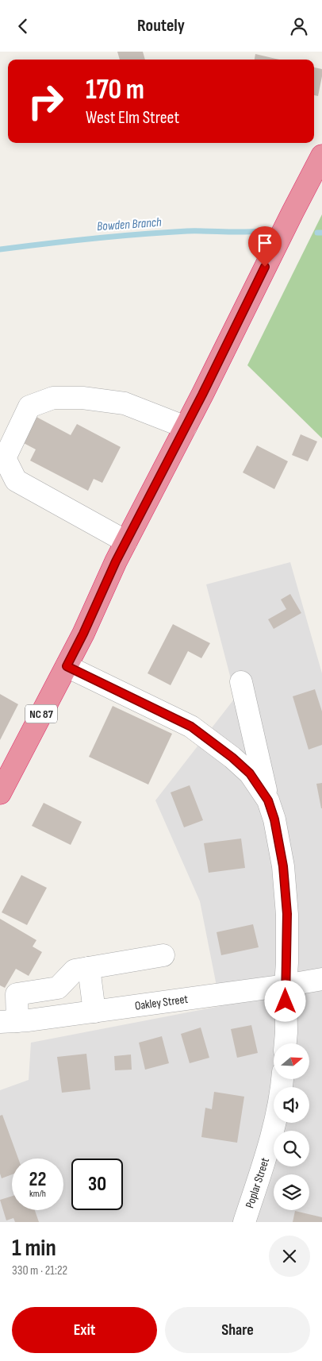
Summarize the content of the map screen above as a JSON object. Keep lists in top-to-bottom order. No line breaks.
{"streets":{"highway":["NC 87"],"street":["Oakley Street","Poplar Street"]},"water":["Bowden Branch"],"north":"right","page":{"header":"Routely","turn":["170 m","West Elm Street"],"speed":"22 km/h","limit":"30","heading":["1 min","330 m · 21:22"],"buttons":["Exit","Share"]}}
